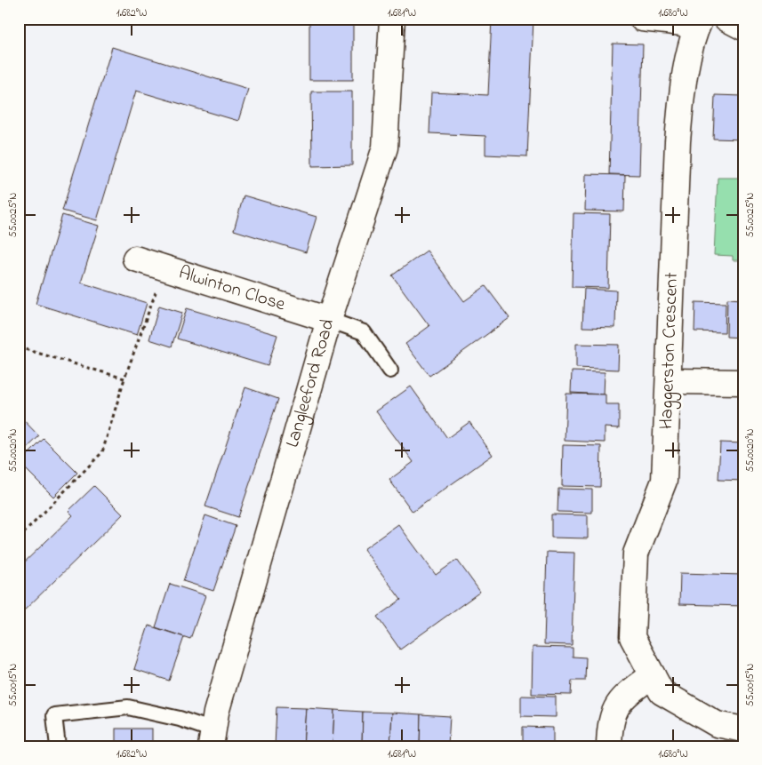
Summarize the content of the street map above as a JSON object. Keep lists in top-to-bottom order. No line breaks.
{"streets":{"street":["Alwinton Close","Haggerston Crescent","Langleeford Road"]},"crossings":[["Alwinton Close","Langleeford Road"]],"coordinates":["1.682°W","1.681°W","1.680°W","55.0025°N","55.0020°N","55.0015°N"]}
